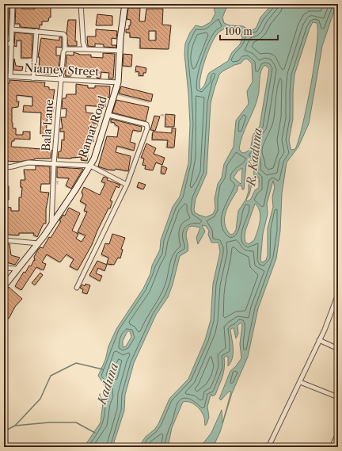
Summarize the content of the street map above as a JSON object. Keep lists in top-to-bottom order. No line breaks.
{"streets":{"street":["Niamey Street","Bala Lane","Ramat Road"]},"crossings":[["Niamey Street","Bala Lane"],["Niamey Street","Ramat Road"],["Bala Lane","Ramat Road"]],"water":["R. Kaduna","Kaduna"],"scale_bar":"100 m"}
